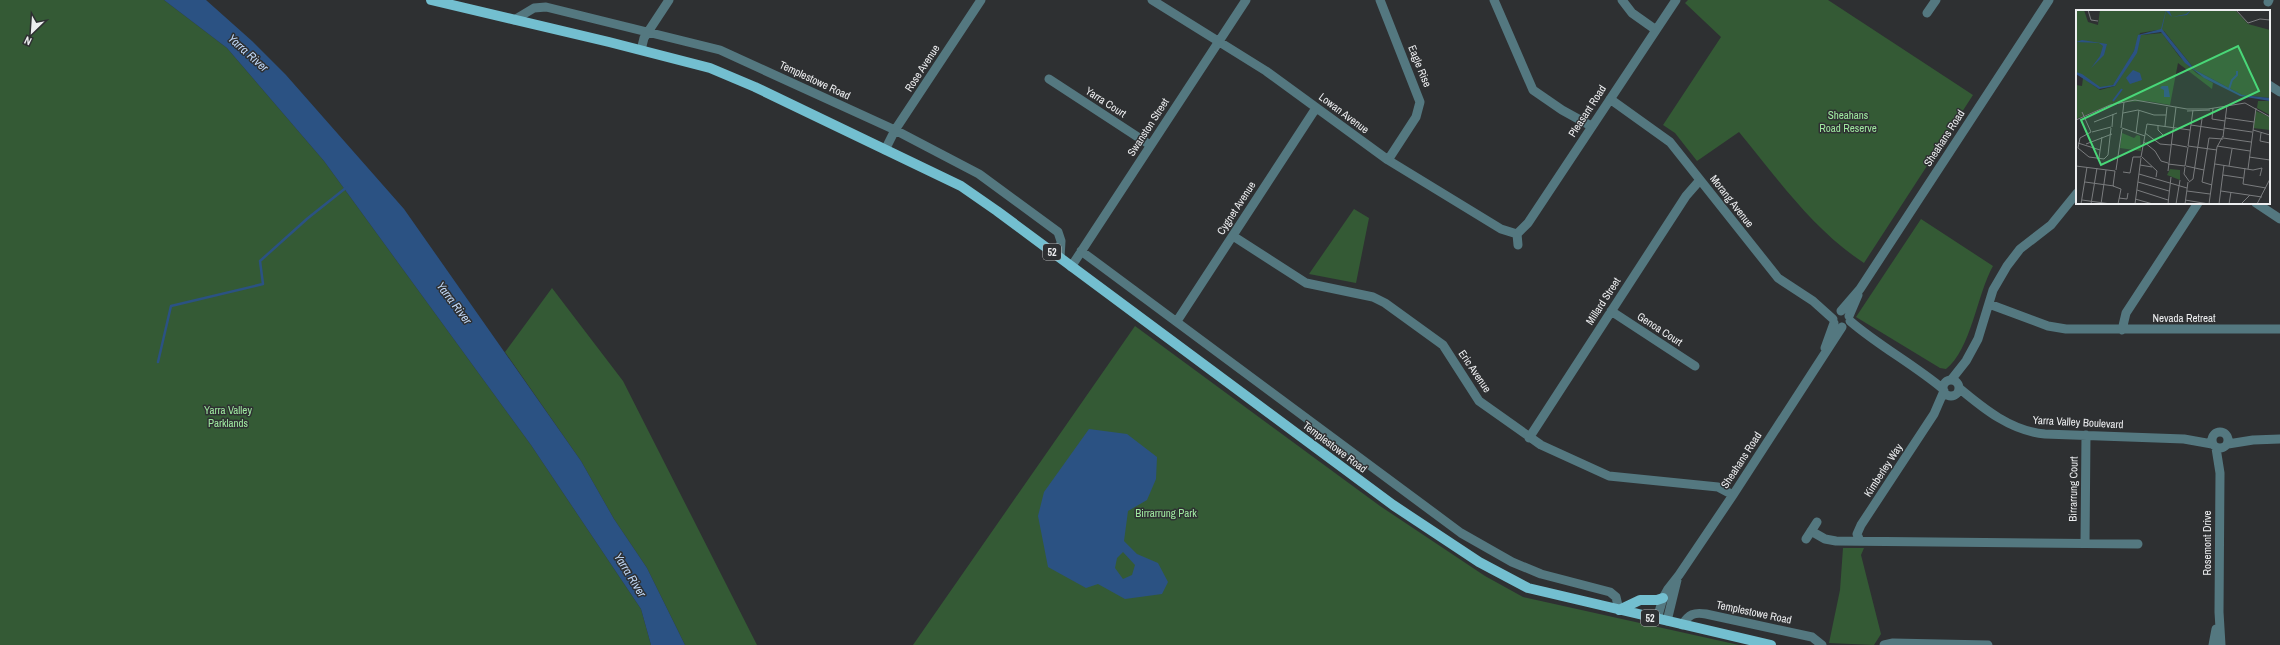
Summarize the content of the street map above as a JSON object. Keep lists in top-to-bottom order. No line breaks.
{"streets":{"main road":["Templestowe Road","52"],"street":["Eagle Rise","Rose Avenue","Yarra Court","Pleasant Road","Lowan Avenue","Swanston Street","Sheahans Road","Morang Avenue","Cygnet Avenue","Millard Street","Nevada Retreat","Genoa Court","Eric Avenue","Yarra Valley Boulevard","Kimberley Way","Birrarrung Court","Rosemont Drive"]},"crossings":[["Eagle Rise","Lowan Avenue"],["Rose Avenue","Templestowe Road"],["Templestowe Road","Swanston Street"],["Templestowe Road","Sheahans Road"],["Templestowe Road","Cygnet Avenue"],["Yarra Court","Swanston Street"],["Pleasant Road","Lowan Avenue"],["Pleasant Road","Morang Avenue"],["Lowan Avenue","Swanston Street"],["Lowan Avenue","Cygnet Avenue"],["Sheahans Road","Morang Avenue"],["Sheahans Road","Eric Avenue"],["Morang Avenue","Millard Street"],["Cygnet Avenue","Eric Avenue"],["Millard Street","Genoa Court"],["Millard Street","Eric Avenue"],["Yarra Valley Boulevard","Kimberley Way"],["Yarra Valley Boulevard","Birrarrung Court"],["Yarra Valley Boulevard","Rosemont Drive"]],"water":["Yarra River"],"parks":["Sheahans Road Reserve","Yarra Valley Parklands","Birrarrung Park"],"north":"bottom left"}
